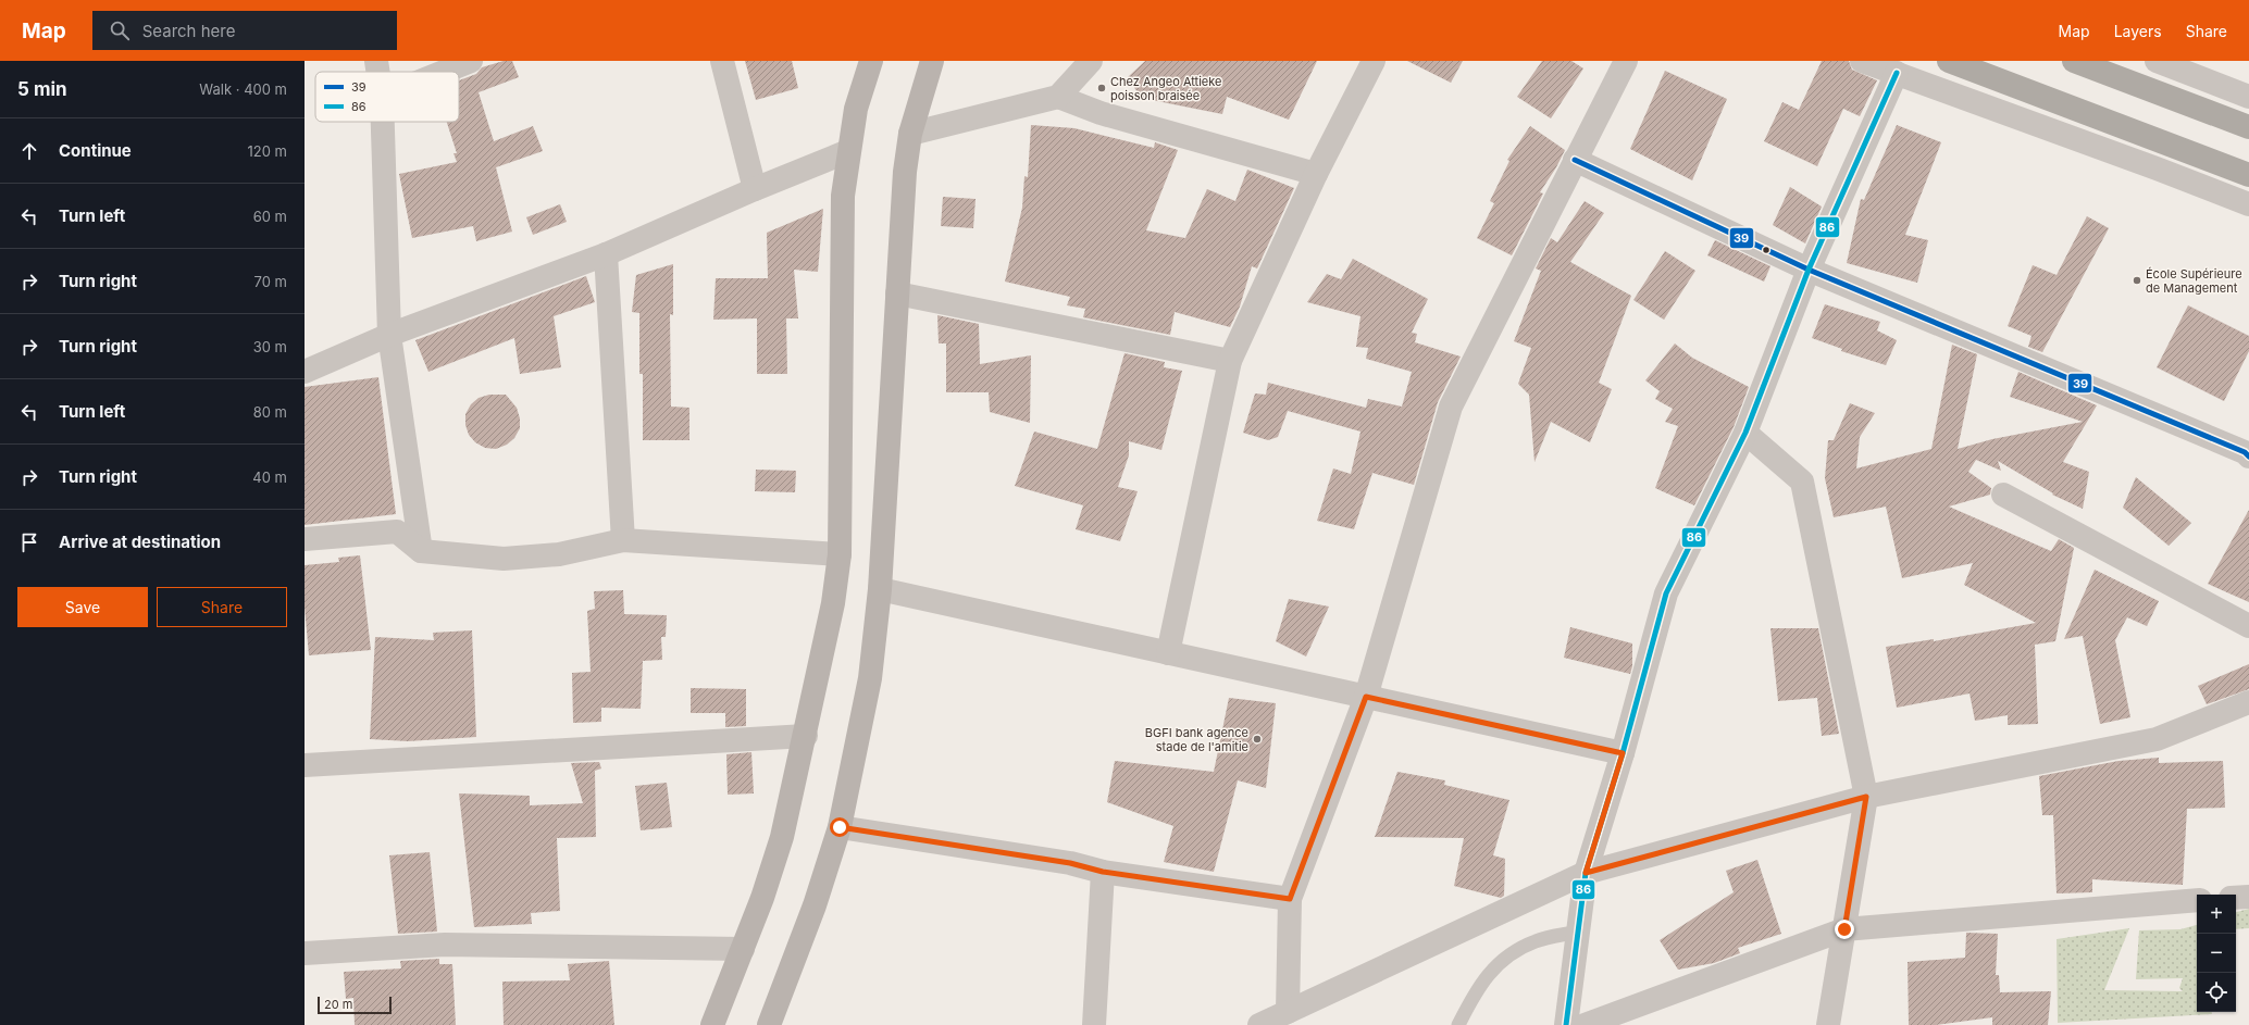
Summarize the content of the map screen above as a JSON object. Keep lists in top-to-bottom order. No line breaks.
{"places":["Chez Angeo Attieke poisson braisée","École Supérieure de Management","BGFI bank agence stade de l'amitie"],"lines":["transit line 86","transit line 39"],"legend":["39","86"],"scale_bar":"20 m","page":{"header":"Map","search":"Search here","nav":["Map","Layers","Share"],"heading":["5 min","Walk · 400 m"],"list":[["Continue","120 m"],["Turn left","60 m"],["Turn right","70 m"],["Turn right","30 m"],["Turn left","80 m"],["Turn right","40 m"],"Arrive at destination"],"buttons":["Save","Share"],"map_buttons":["+","−"],"scale":"20 m"}}
